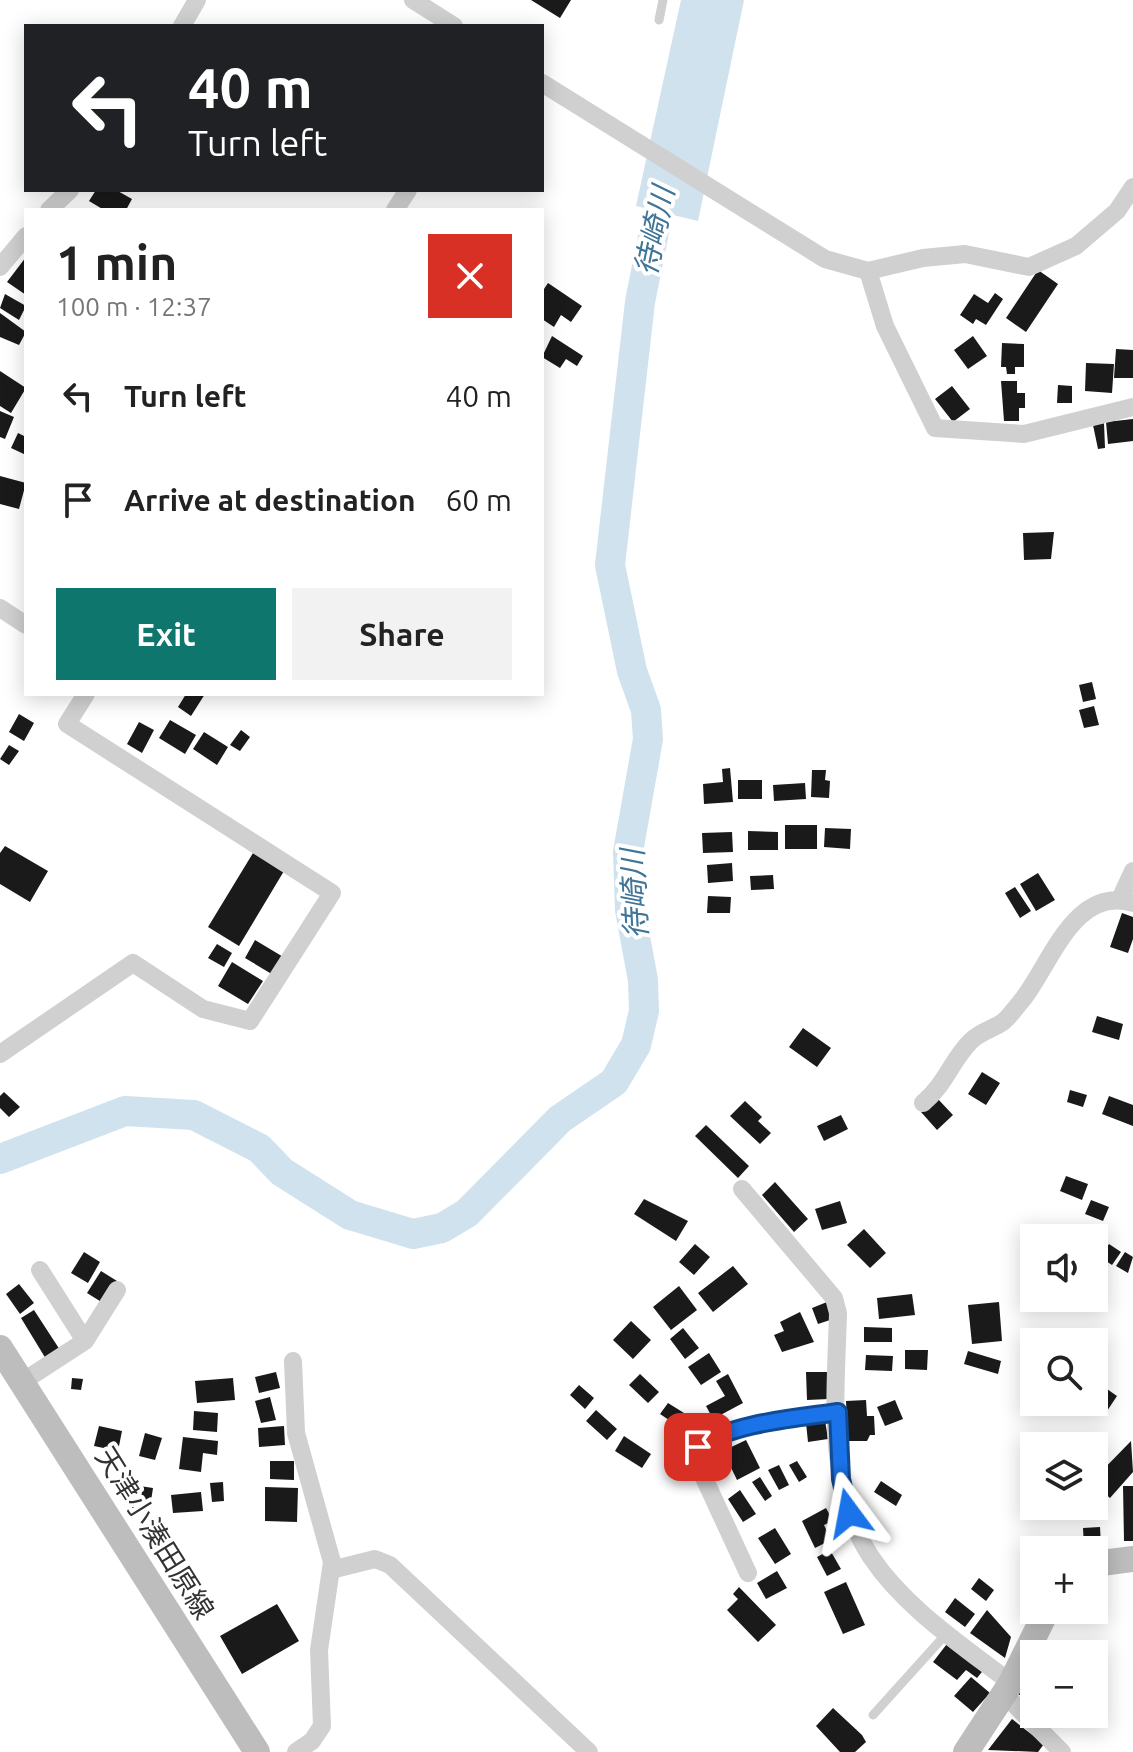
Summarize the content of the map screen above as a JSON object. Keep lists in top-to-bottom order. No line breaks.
{"streets":{"main road":["天津小湊田原線"]},"water":["待崎川"],"page":{"turn":["40 m","Turn left"],"heading":["1 min","100 m · 12:37"],"list":[{"name":"Turn left","value":"40 m"},{"name":"Arrive at destination","value":"60 m"}],"buttons":["Exit","Share"],"map_buttons":["+","−"]}}
